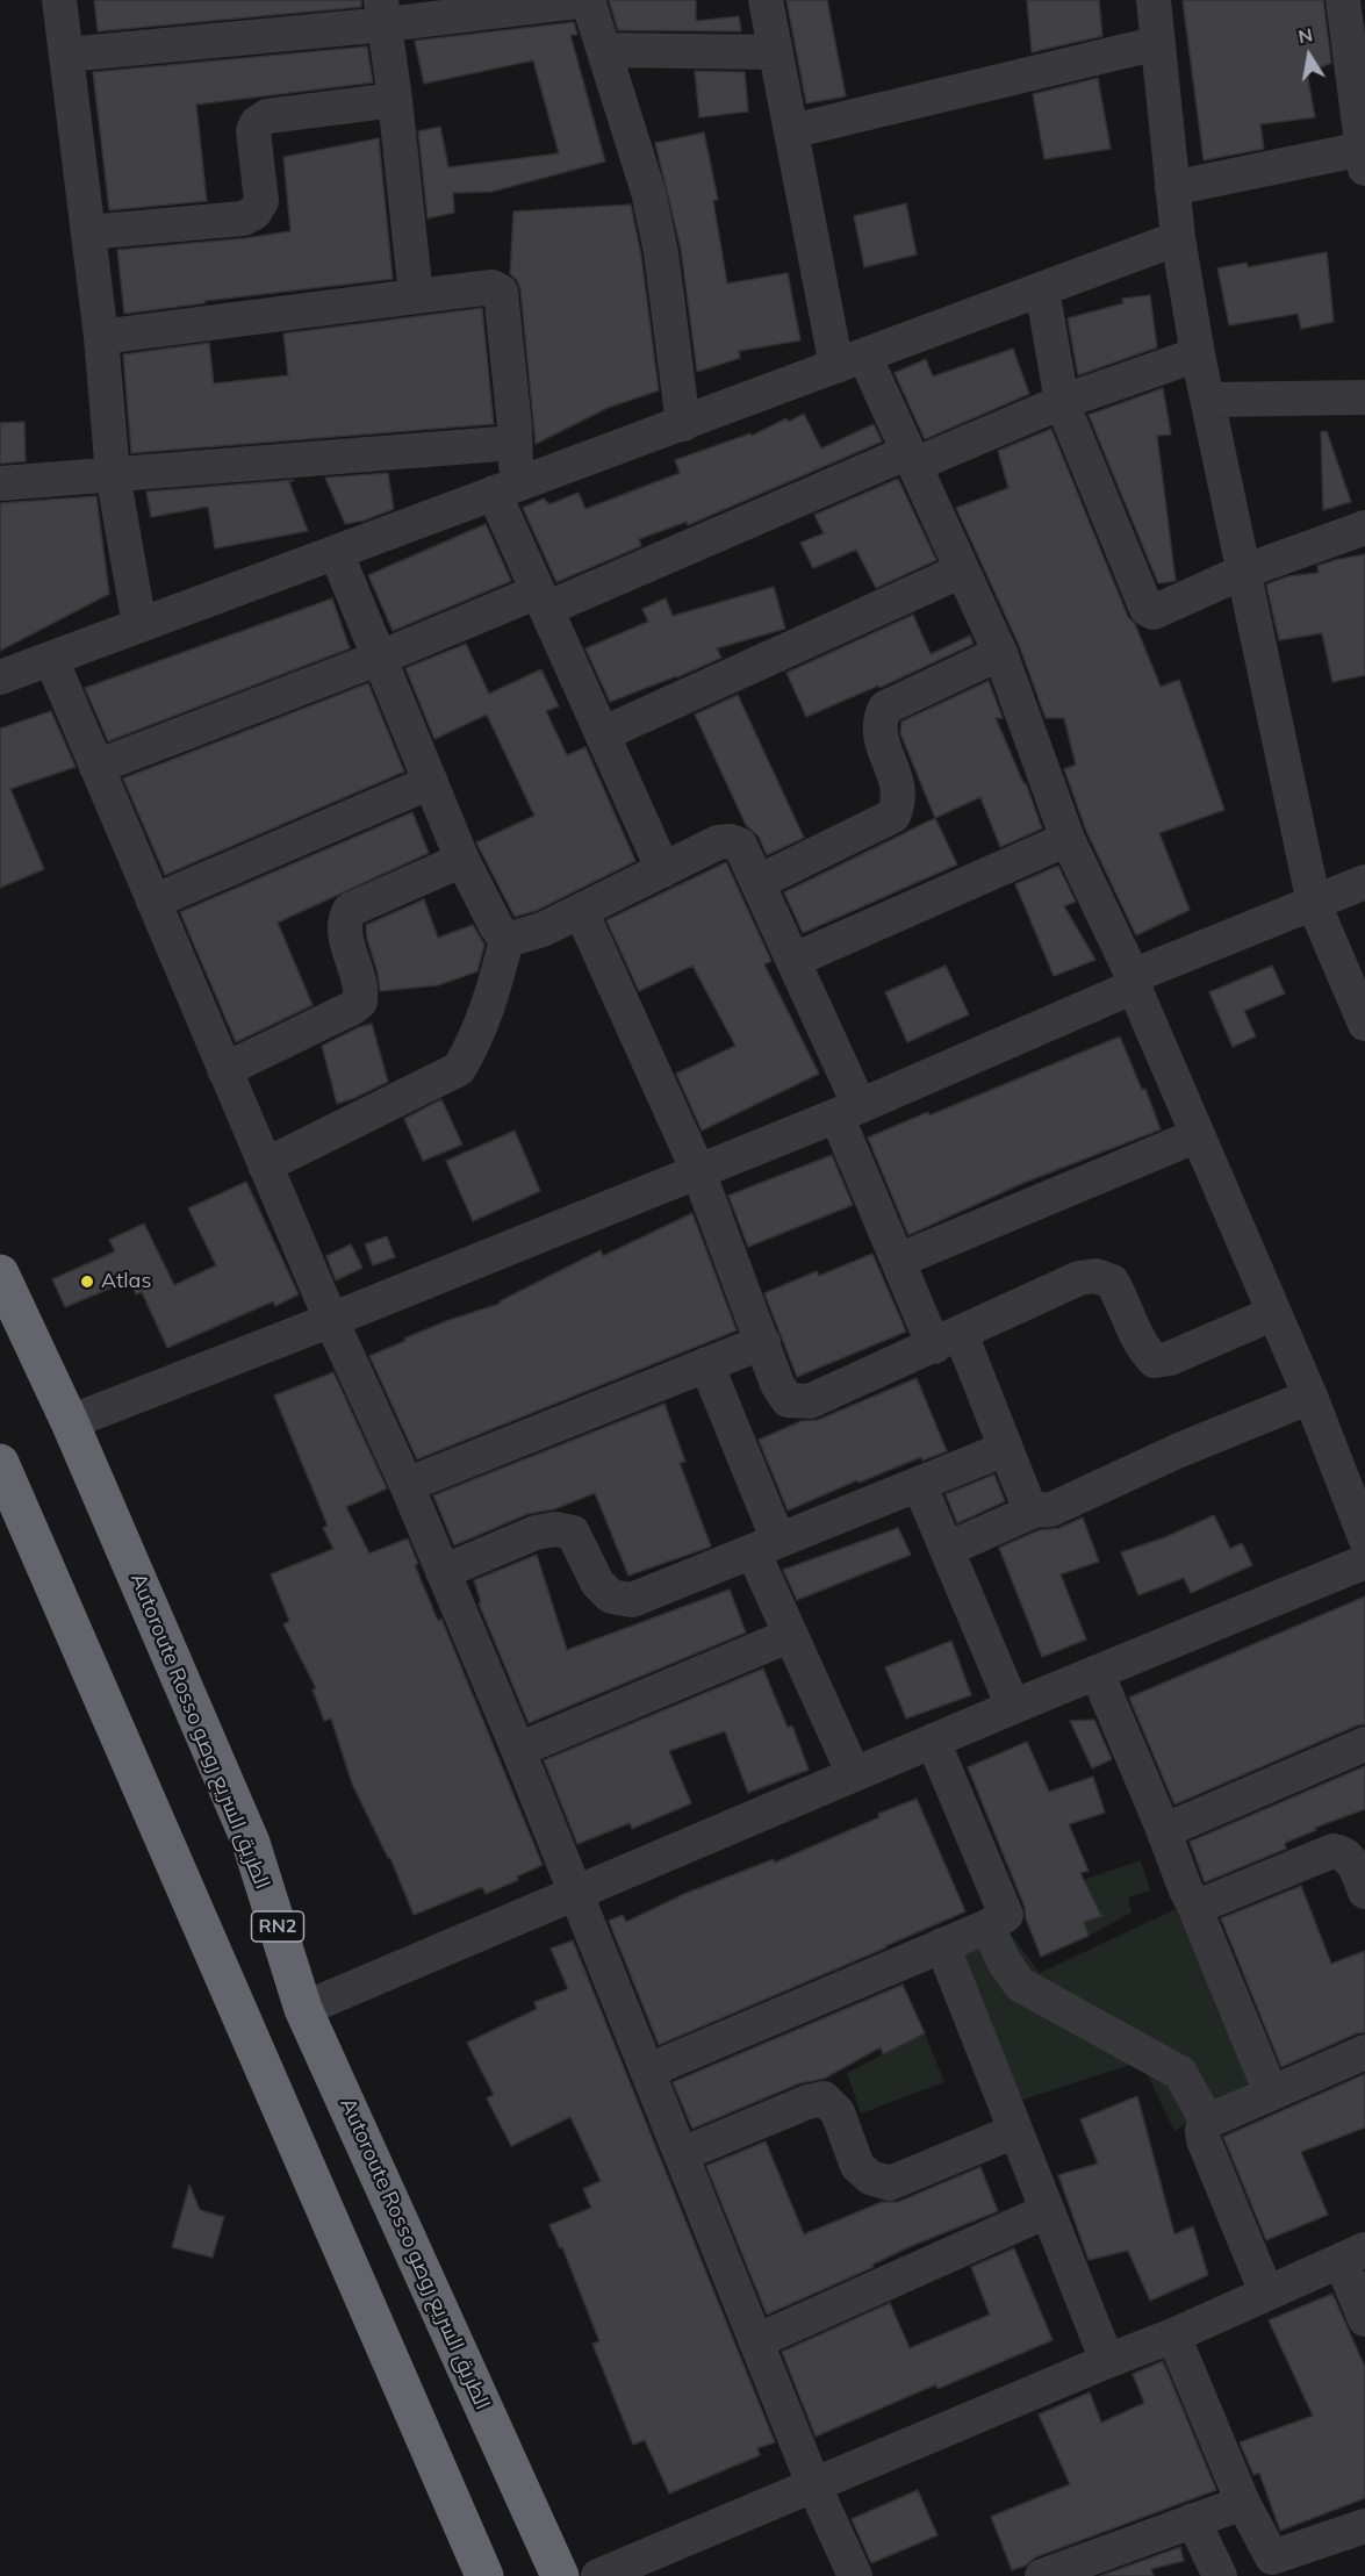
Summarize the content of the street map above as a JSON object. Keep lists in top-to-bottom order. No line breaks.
{"streets":{"highway":["Autoroute Rosso الطريق السريع روصو","RN2"]},"places":["Atlas"],"north":"top"}
